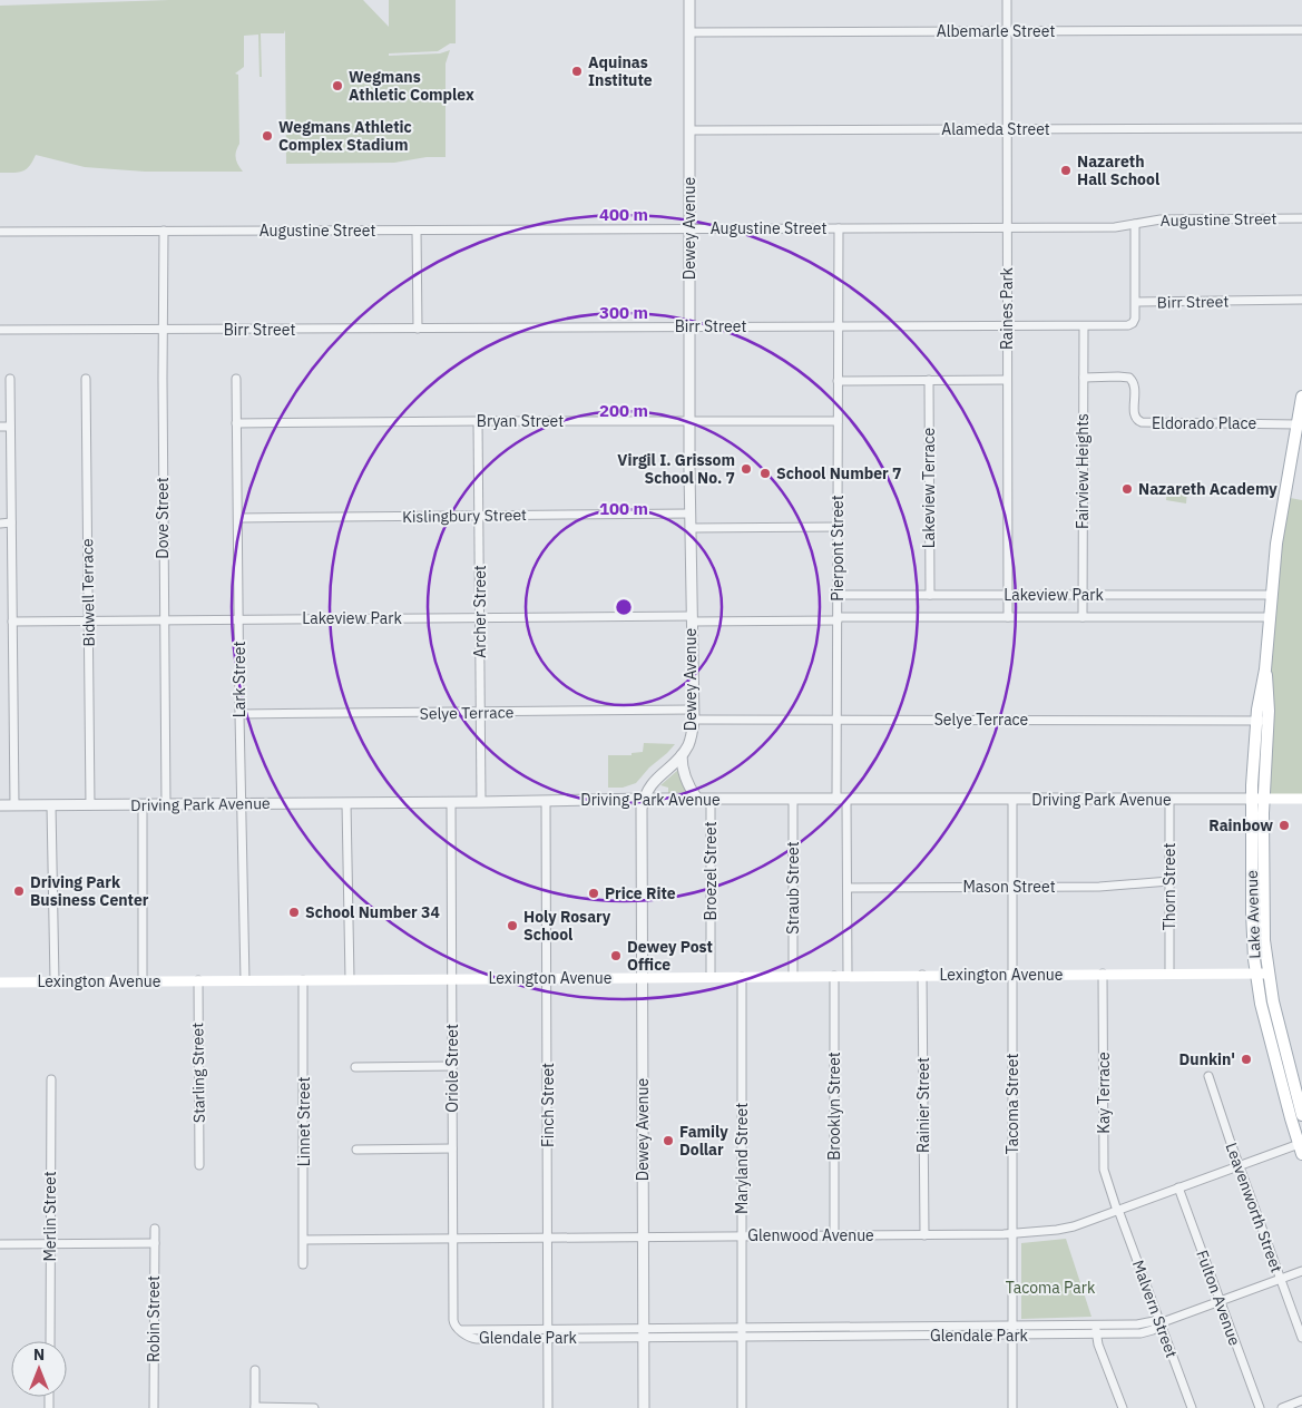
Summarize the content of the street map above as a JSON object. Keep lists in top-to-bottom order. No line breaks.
{"streets":{"main road":["Driving Park Avenue","Lake Avenue","Lexington Avenue"],"street":["Albemarle Street","Alameda Street","Augustine Street","Dewey Avenue","Birr Street","Raines Park","Bryan Street","Eldorado Place","Fairview Heights","Lakeview Terrace","Kislingbury Street","Dove Street","Pierpont Street","Bidwell Terrace","Lakeview Park","Archer Street","Lark Street","Selye Terrace","Broezel Street","Mason Street","Thorn Street","Straub Street","Oriole Street","Starling Street","Kay Terrace","Tacoma Street","Finch Street","Rainier Street","Brooklyn Street","Linnet Street","Maryland Street","Leavenworth Street","Merlin Street","Glenwood Avenue","Fulton Avenue","Malvern Street","Robin Street","Glendale Park"]},"crossings":[["Albemarle Street","Dewey Avenue"],["Albemarle Street","Raines Park"],["Alameda Street","Dewey Avenue"],["Alameda Street","Raines Park"],["Augustine Street","Dewey Avenue"],["Augustine Street","Raines Park"],["Augustine Street","Dove Street"],["Augustine Street","Pierpont Street"],["Dewey Avenue","Birr Street"],["Dewey Avenue","Bryan Street"],["Dewey Avenue","Kislingbury Street"],["Dewey Avenue","Lakeview Park"],["Dewey Avenue","Selye Terrace"],["Dewey Avenue","Driving Park Avenue"],["Dewey Avenue","Lexington Avenue"],["Dewey Avenue","Glenwood Avenue"],["Dewey Avenue","Glendale Park"],["Birr Street","Raines Park"],["Birr Street","Fairview Heights"],["Birr Street","Dove Street"],["Birr Street","Pierpont Street"],["Raines Park","Lakeview Park"],["Bryan Street","Pierpont Street"],["Bryan Street","Archer Street"],["Bryan Street","Lark Street"],["Eldorado Place","Fairview Heights"],["Eldorado Place","Lake Avenue"],["Fairview Heights","Lakeview Park"],["Lakeview Terrace","Lakeview Park"],["Kislingbury Street","Archer Street"],["Kislingbury Street","Lark Street"],["Dove Street","Lakeview Park"],["Dove Street","Driving Park Avenue"],["Pierpont Street","Lakeview Park"],["Pierpont Street","Selye Terrace"],["Pierpont Street","Driving Park Avenue"],["Pierpont Street","Mason Street"],["Pierpont Street","Lexington Avenue"],["Bidwell Terrace","Lakeview Park"],["Bidwell Terrace","Driving Park Avenue"],["Lakeview Park","Archer Street"],["Lakeview Park","Lark Street"],["Lakeview Park","Lake Avenue"],["Archer Street","Selye Terrace"],["Archer Street","Driving Park Avenue"],["Lark Street","Selye Terrace"],["Lark Street","Driving Park Avenue"],["Lark Street","Lexington Avenue"],["Selye Terrace","Lake Avenue"],["Driving Park Avenue","Broezel Street"],["Driving Park Avenue","Thorn Street"],["Driving Park Avenue","Straub Street"],["Driving Park Avenue","Lake Avenue"],["Driving Park Avenue","Oriole Street"],["Driving Park Avenue","Tacoma Street"],["Driving Park Avenue","Finch Street"],["Broezel Street","Lexington Avenue"],["Mason Street","Thorn Street"],["Mason Street","Tacoma Street"],["Thorn Street","Lexington Avenue"],["Straub Street","Lexington Avenue"],["Lake Avenue","Lexington Avenue"],["Lake Avenue","Glenwood Avenue"],["Lexington Avenue","Oriole Street"],["Lexington Avenue","Starling Street"],["Lexington Avenue","Kay Terrace"],["Lexington Avenue","Tacoma Street"],["Lexington Avenue","Finch Street"],["Lexington Avenue","Rainier Street"],["Lexington Avenue","Brooklyn Street"],["Lexington Avenue","Linnet Street"],["Lexington Avenue","Maryland Street"],["Oriole Street","Glenwood Avenue"],["Oriole Street","Glendale Park"],["Kay Terrace","Glenwood Avenue"],["Kay Terrace","Malvern Street"],["Tacoma Street","Glenwood Avenue"],["Tacoma Street","Glendale Park"],["Finch Street","Glenwood Avenue"],["Finch Street","Glendale Park"],["Rainier Street","Glenwood Avenue"],["Brooklyn Street","Glenwood Avenue"],["Linnet Street","Glenwood Avenue"],["Maryland Street","Glenwood Avenue"],["Maryland Street","Glendale Park"],["Leavenworth Street","Glenwood Avenue"],["Leavenworth Street","Glendale Park"],["Glenwood Avenue","Fulton Avenue"],["Glenwood Avenue","Malvern Street"],["Fulton Avenue","Glendale Park"],["Malvern Street","Glendale Park"]],"parks":["Tacoma Park"],"places":["Aquinas Institute","Wegmans Athletic Complex","Wegmans Athletic Complex Stadium","Nazareth Hall School","Virgil I. Grissom School No. 7","School Number 7","Nazareth Academy","Rainbow","Driving Park Business Center","Price Rite","School Number 34","Holy Rosary School","Dewey Post Office","Dunkin'","Family Dollar"],"north":"top","rings":["400 m","300 m","200 m","100 m"]}
